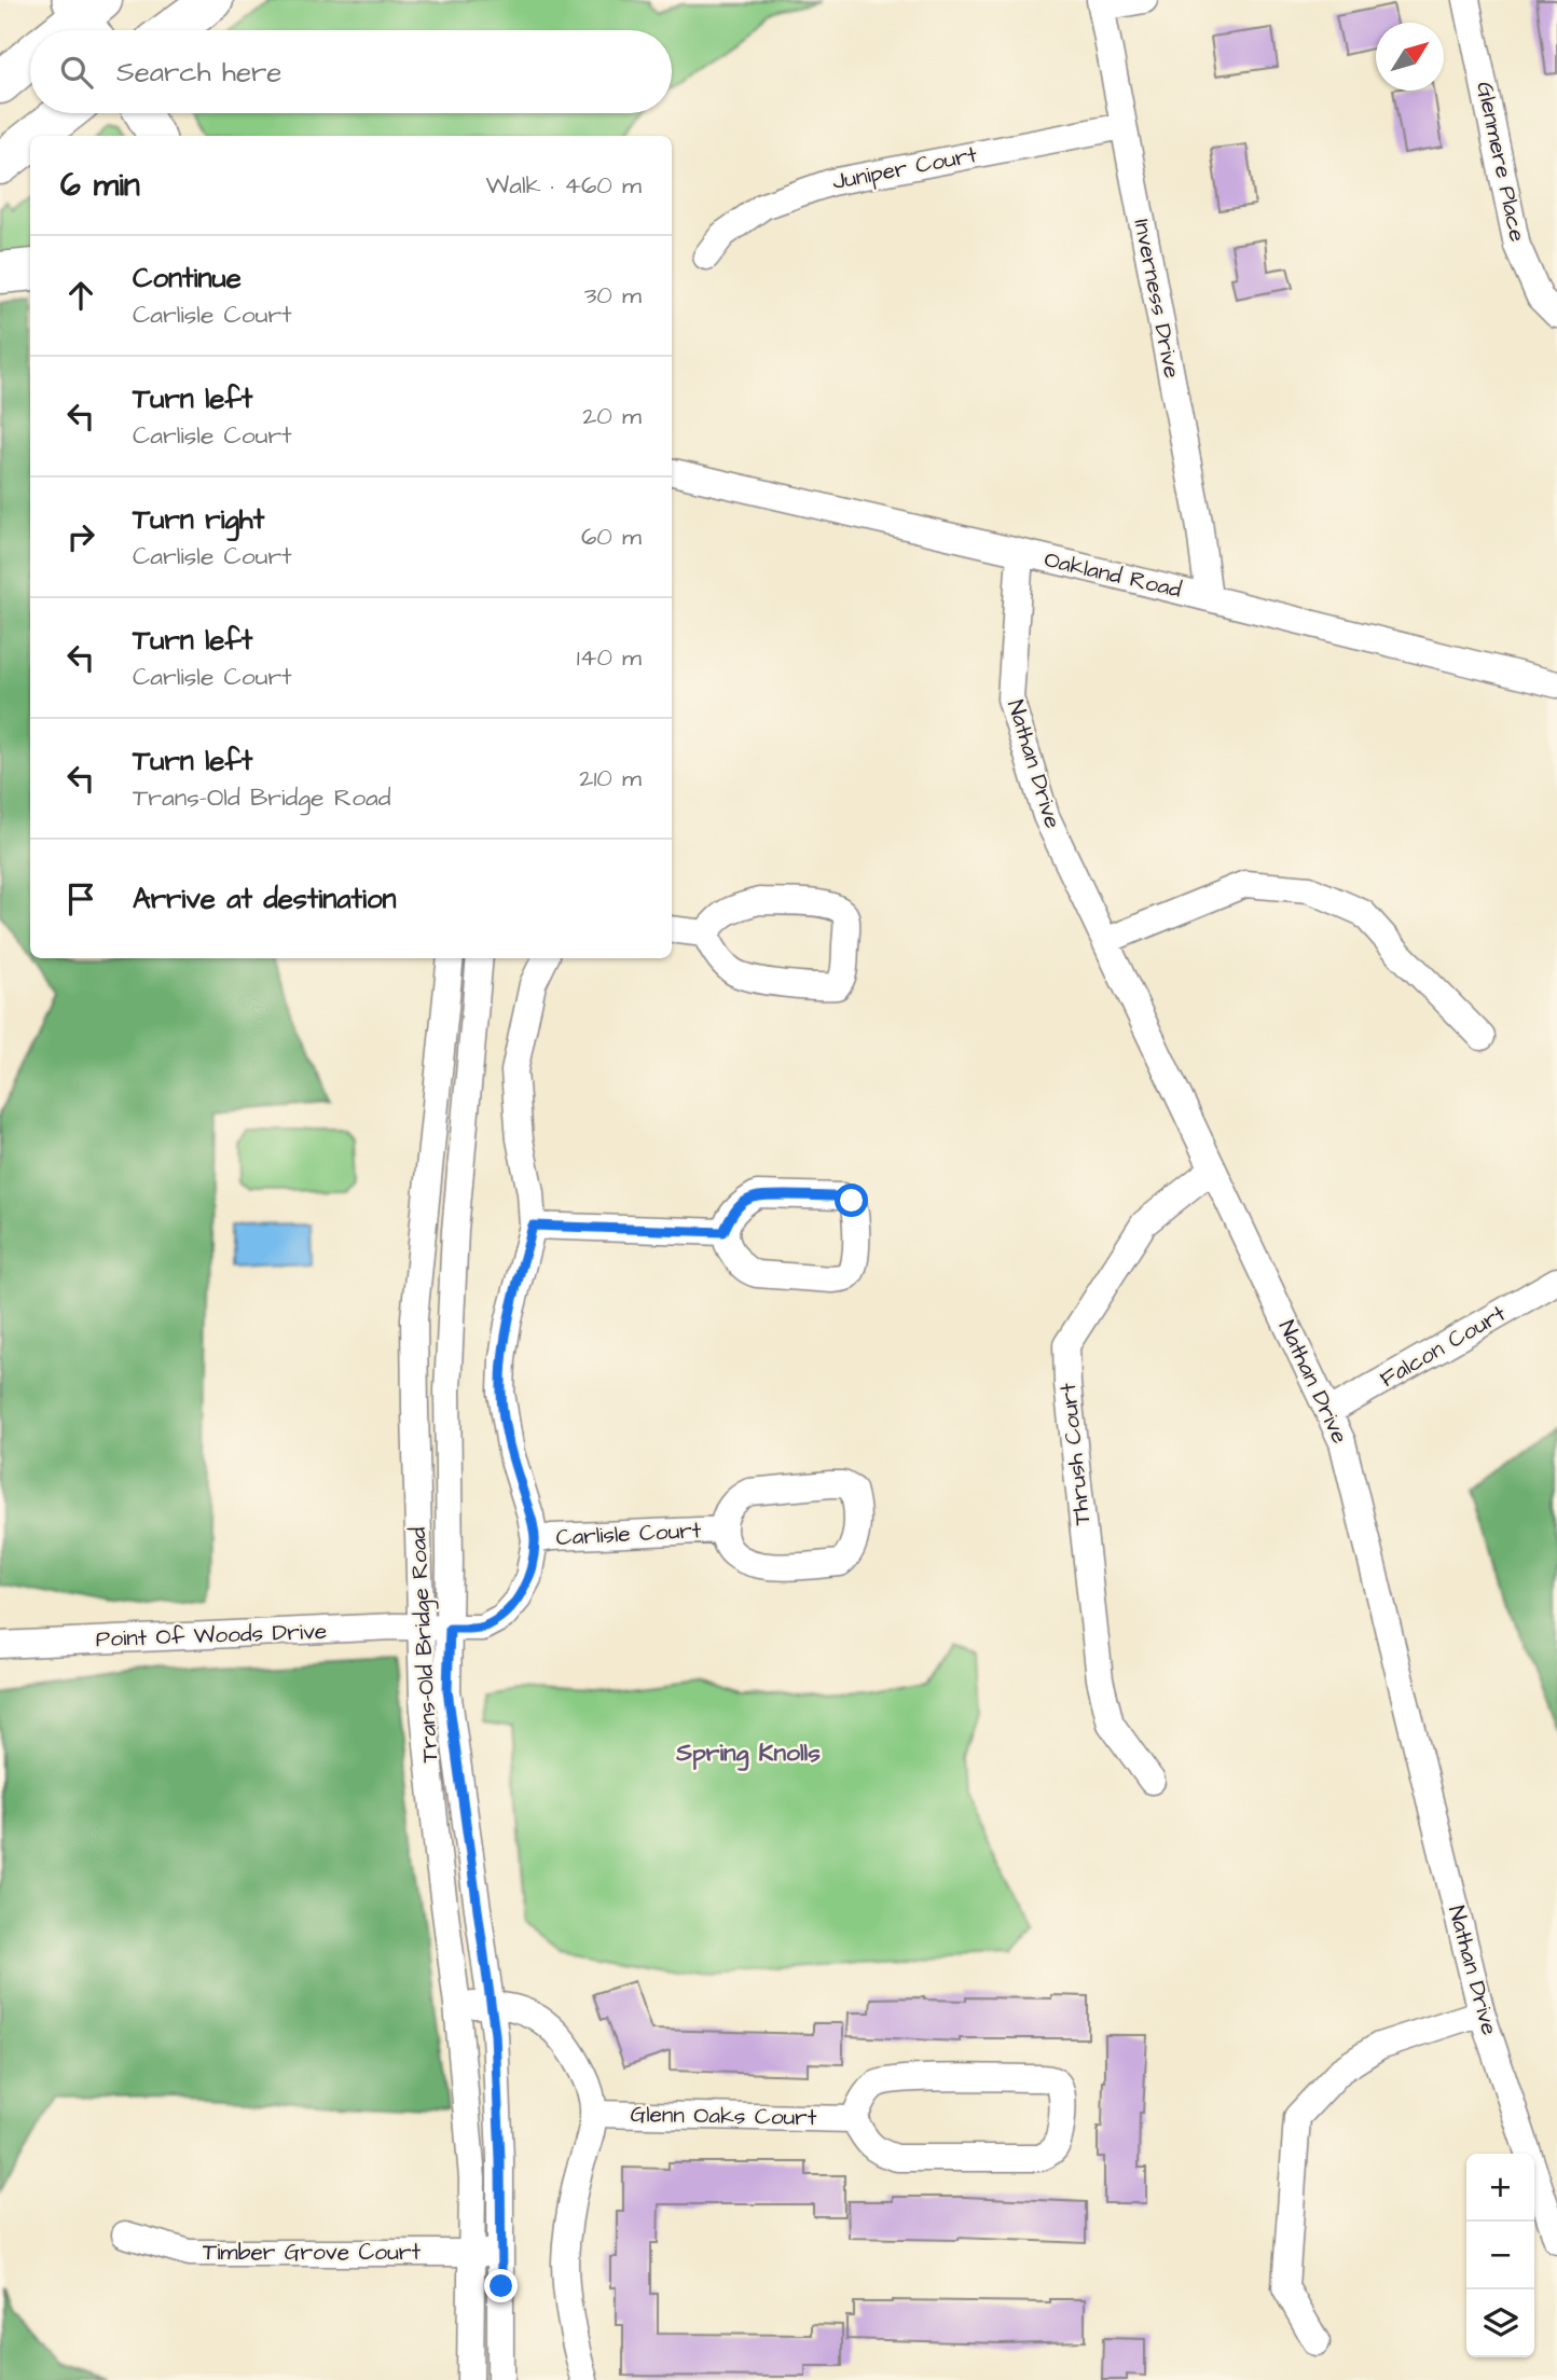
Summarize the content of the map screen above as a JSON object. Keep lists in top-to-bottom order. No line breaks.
{"streets":{"street":["Glenmere Place","Juniper Court","Inverness Drive","Oakland Road","Nathan Drive","Falcon Court","Thrush Court","Carlisle Court","Point Of Woods Drive","Trans-Old Bridge Road","Glenn Oaks Court","Timber Grove Court"]},"crossings":[["Juniper Court","Inverness Drive"],["Inverness Drive","Oakland Road"],["Oakland Road","Nathan Drive"],["Nathan Drive","Falcon Court"],["Nathan Drive","Thrush Court"],["Carlisle Court","Point Of Woods Drive"],["Carlisle Court","Trans-Old Bridge Road"],["Point Of Woods Drive","Trans-Old Bridge Road"],["Trans-Old Bridge Road","Timber Grove Court"]],"districts":["Spring Knolls"],"north":"top right","page":{"search":"Search here","heading":["6 min","Walk · 460 m"],"list":[["Continue","Carlisle Court","30 m"],["Turn left","Carlisle Court","20 m"],["Turn right","Carlisle Court","60 m"],["Turn left","Carlisle Court","140 m"],["Turn left","Trans-Old Bridge Road","210 m"],"Arrive at destination"],"map_buttons":["+","−"]}}
